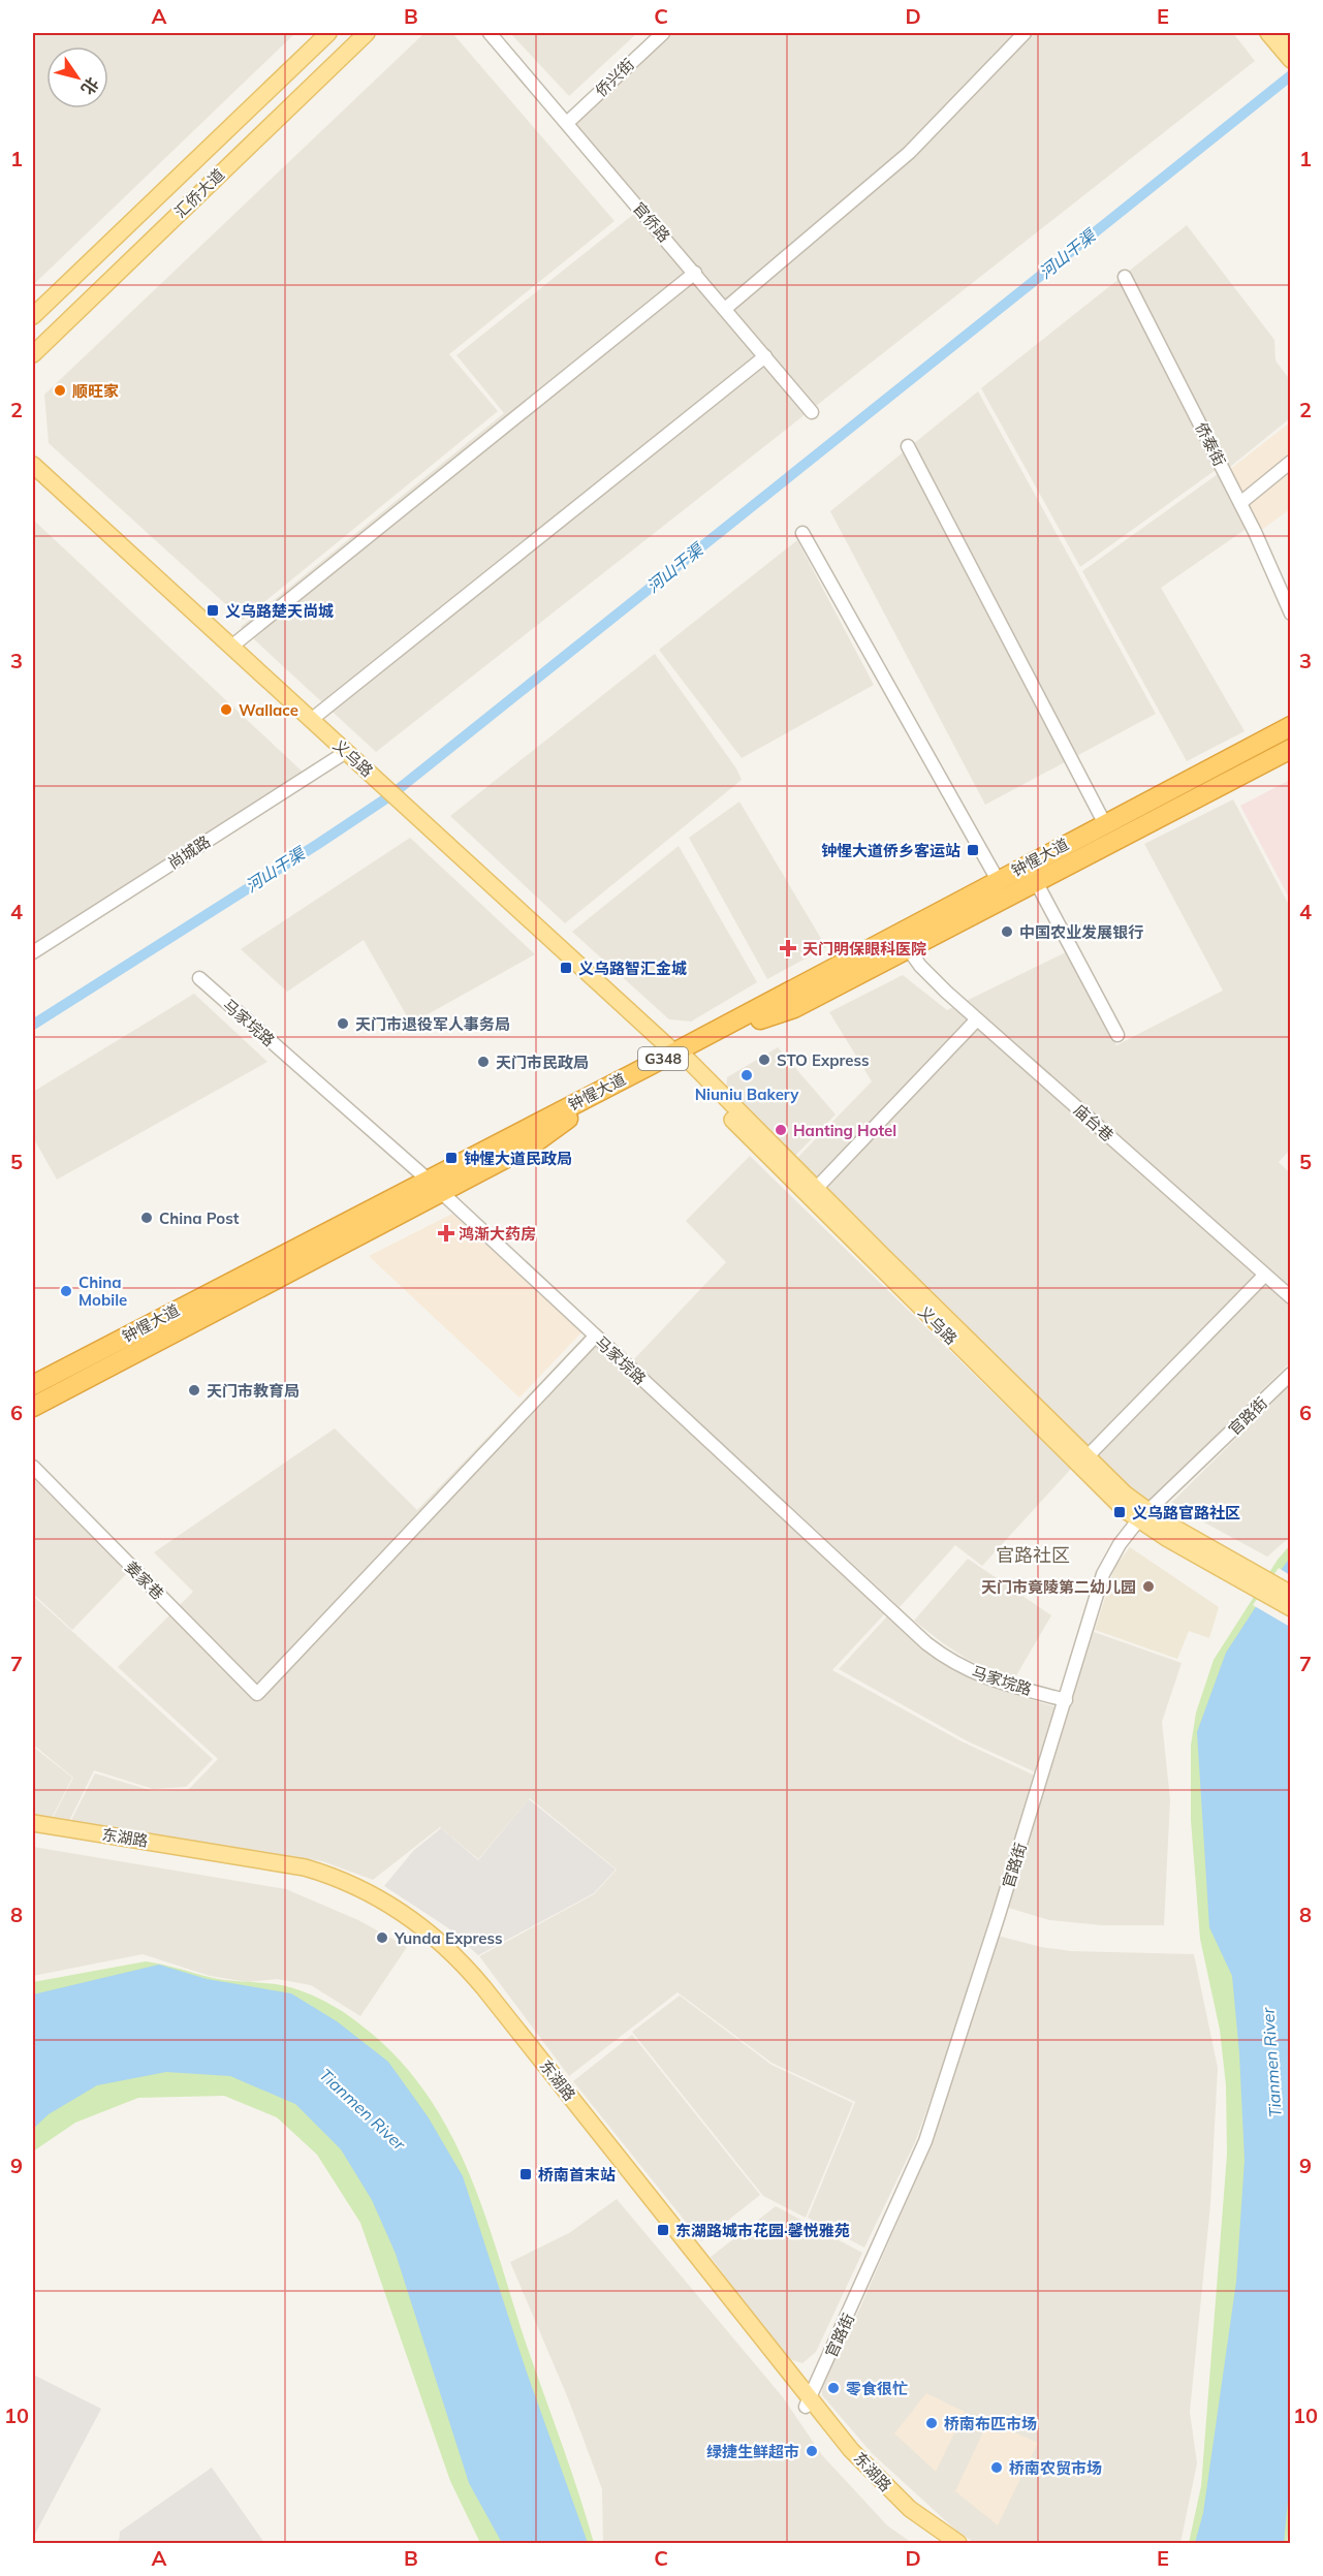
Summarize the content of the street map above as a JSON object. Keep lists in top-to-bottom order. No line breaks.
{"streets":{"highway":["钟惺大道","G348"],"main road":["汇侨大道","义乌路","东湖路"],"street":["侨兴街","官侨路","侨泰街","尚城路","马家垸路","庙台巷","官路街","姜家巷"]},"crossings":[["侨兴街","官侨路"],["义乌路","尚城路"],["义乌路","钟惺大道"],["义乌路","官路街"],["钟惺大道","马家垸路"],["钟惺大道","庙台巷"],["马家垸路","官路街"],["马家垸路","姜家巷"],["官路街","东湖路"]],"districts":["官路社区"],"water":["河山干渠","Tianmen River"],"places":{"other":["顺旺家","Wallace","中国农业发展银行","天门市退役军人事务局","STO Express","天门市民政局","Niuniu Bakery","Hanting Hotel","China Post","China Mobile","天门市教育局","天门市竟陵第二幼儿园","Yunda Express","零食很忙","桥南布匹市场","绿捷生鲜超市","桥南农贸市场"],"transit":["义乌路楚天尚城","钟惺大道侨乡客运站","义乌路智汇金城","钟惺大道民政局","义乌路官路社区","桥南首末站","东湖路城市花园·馨悦雅苑"],"health":["天门明保眼科医院","鸿渐大药房"]},"north":"bottom right","grid":{"columns":["A","B","C","D","E"],"rows":["1","2","3","4","5","6","7","8","9","10"]}}
